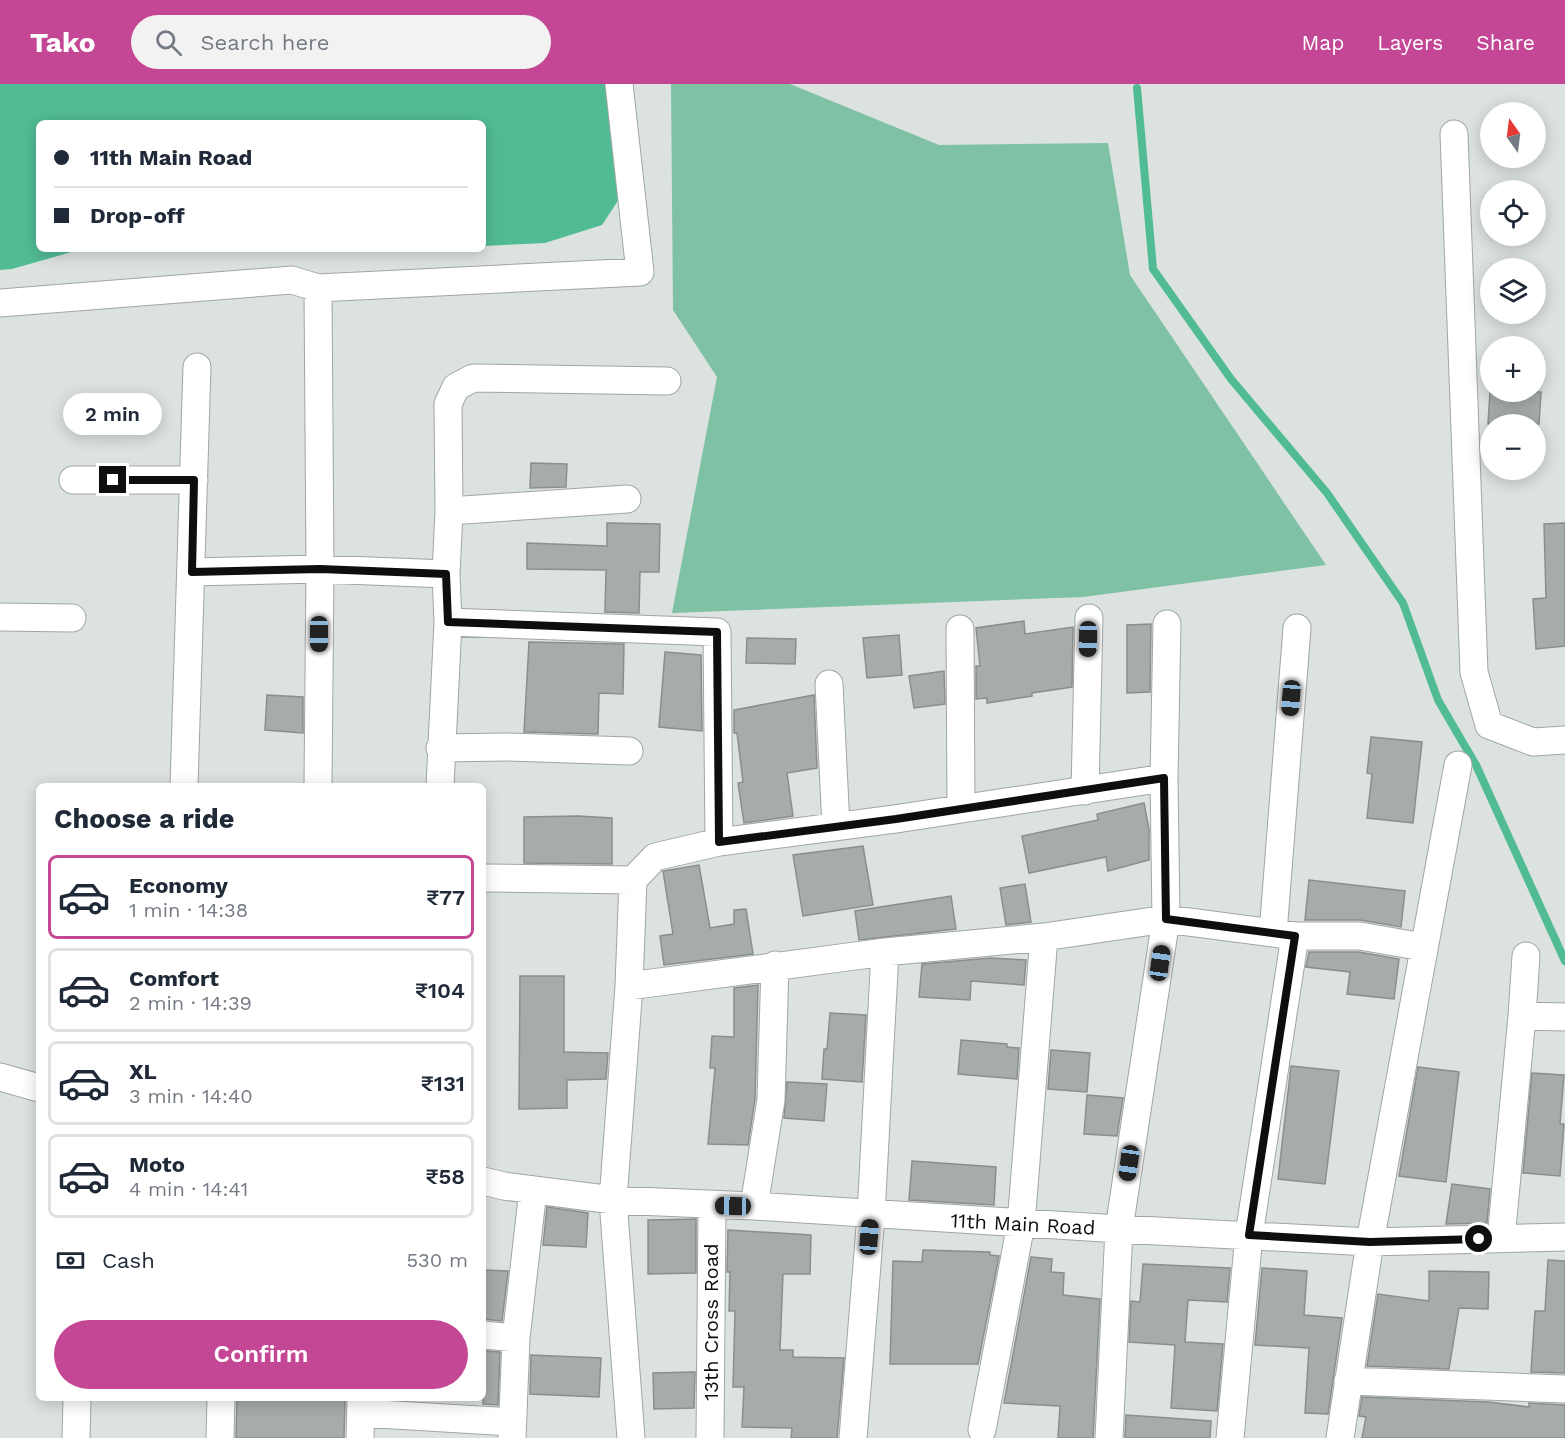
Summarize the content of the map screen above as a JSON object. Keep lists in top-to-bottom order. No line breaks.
{"streets":{"street":["11th Main Road","13th Cross Road"]},"crossings":[["11th Main Road","13th Cross Road"]],"north":"top","page":{"header":"Tako","search":"Search here","nav":["Map","Layers","Share"],"map_buttons":["+","−"],"banner":["11th Main Road","Drop-off"],"bubble":"2 min","heading":"Choose a ride","list":[{"name":"Economy","note":"1 min · 14:38","value":"₹77"},{"name":"Comfort","note":"2 min · 14:39","value":"₹104"},{"name":"XL","note":"3 min · 14:40","value":"₹131"},{"name":"Moto","note":"4 min · 14:41","value":"₹58"}],"pay":["Cash","530 m"],"buttons":"Confirm"}}
